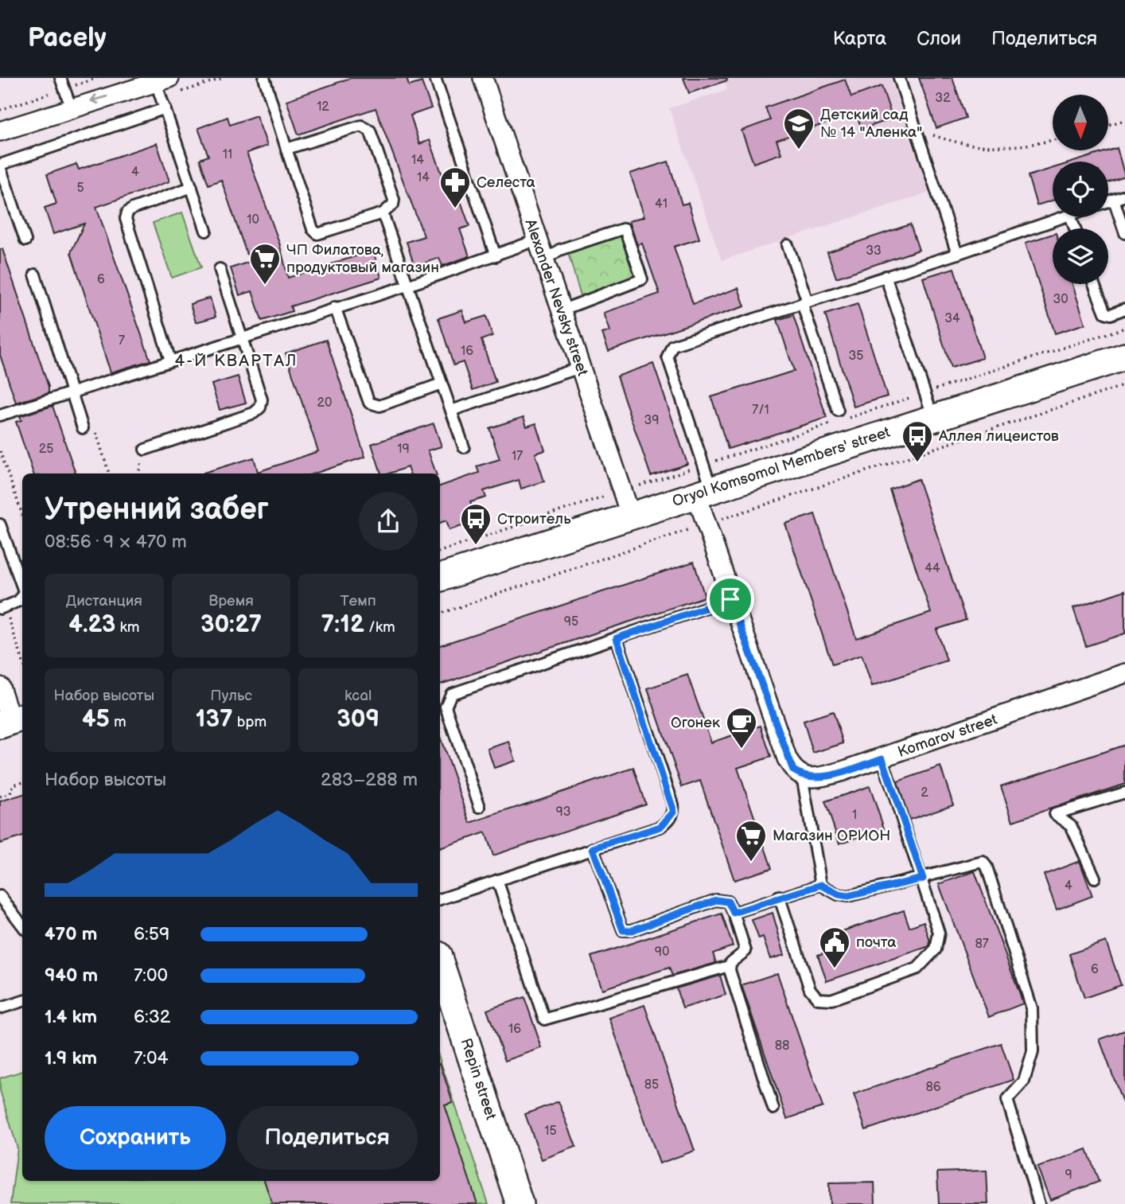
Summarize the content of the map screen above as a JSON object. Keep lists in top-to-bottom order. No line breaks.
{"streets":{"street":["Alexander Nevsky street","Oryol Komsomol Members' street","Komarov street","Repin street"]},"crossings":[["Alexander Nevsky street","Oryol Komsomol Members' street"]],"districts":["4-Й КВАРТАЛ"],"places":{"school or university":["Детский сад № 14 \"Аленка\""],"pharmacy":["Селеста"],"supermarket":["ЧП Филатова, продуктовый магазин","Магазин ОРИОН"],"bus stop":["Аллея лицеистов","Строитель"],"cafe":["Огонек"],"public building":["почта"]},"house_numbers":["32","12","11","14","4","14","5","41","10","33","6","30","34","7","16","35","20","7/1","39","25","19","17","44","95","2","93","1","4","87","90","6","16","88","85","86","15","9"],"north":"bottom","page":{"header":"Pacely","nav":["Карта","Слои","Поделиться"],"heading":["Утренний забег","08:56 · 9 × 470 m"],"stats":[["Дистанция","4.23 km"],["Время","30:27"],["Темп","7:12 /km"],["Набор высоты","45 m"],["Пульс","137 bpm"],["kcal","309"]],"chart":["Набор высоты","283–288 m"],"list":[{"name":"470 m","note":"6:59"},{"name":"940 m","note":"7:00"},{"name":"1.4 km","note":"6:32"},{"name":"1.9 km","note":"7:04"}],"buttons":["Сохранить","Поделиться"]}}
